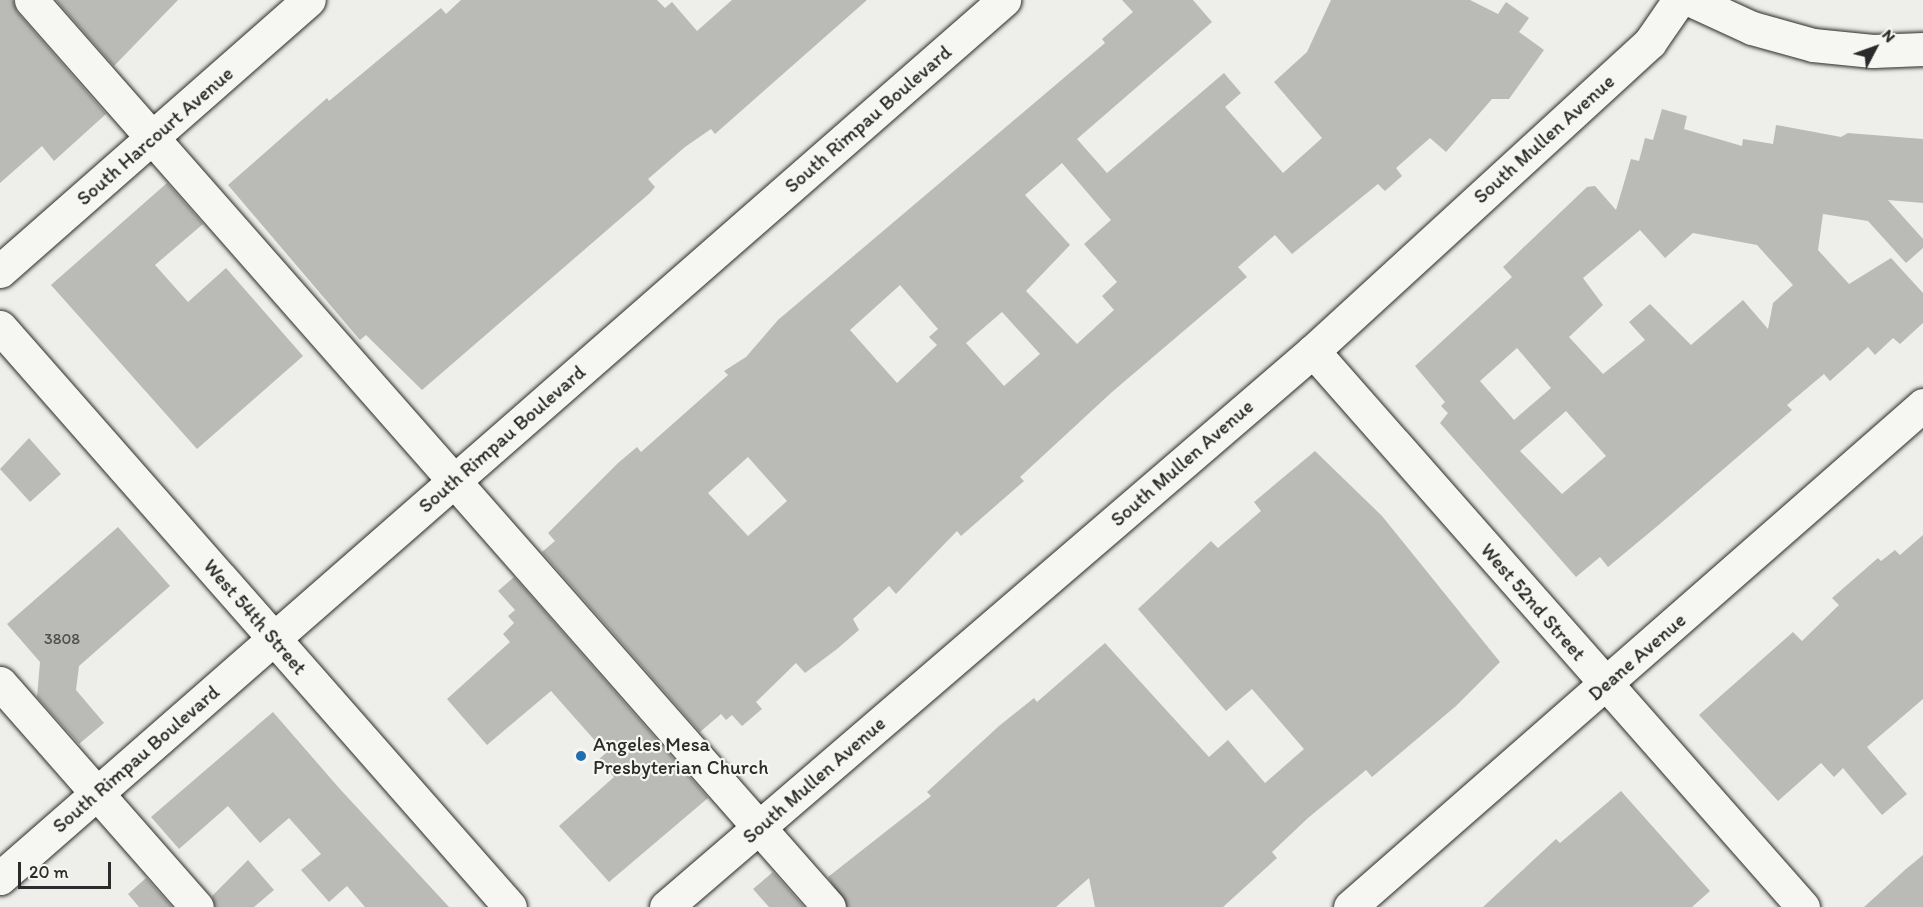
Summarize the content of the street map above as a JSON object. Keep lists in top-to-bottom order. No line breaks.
{"streets":{"street":["South Rimpau Boulevard","South Harcourt Avenue","South Mullen Avenue","West 52nd Street","West 54th Street","Deane Avenue"]},"crossings":[["South Rimpau Boulevard","West 54th Street"],["South Mullen Avenue","West 52nd Street"],["West 52nd Street","Deane Avenue"]],"places":["Angeles Mesa Presbyterian Church"],"house_numbers":["3808"],"scale_bar":"20 m","north":"top right"}
